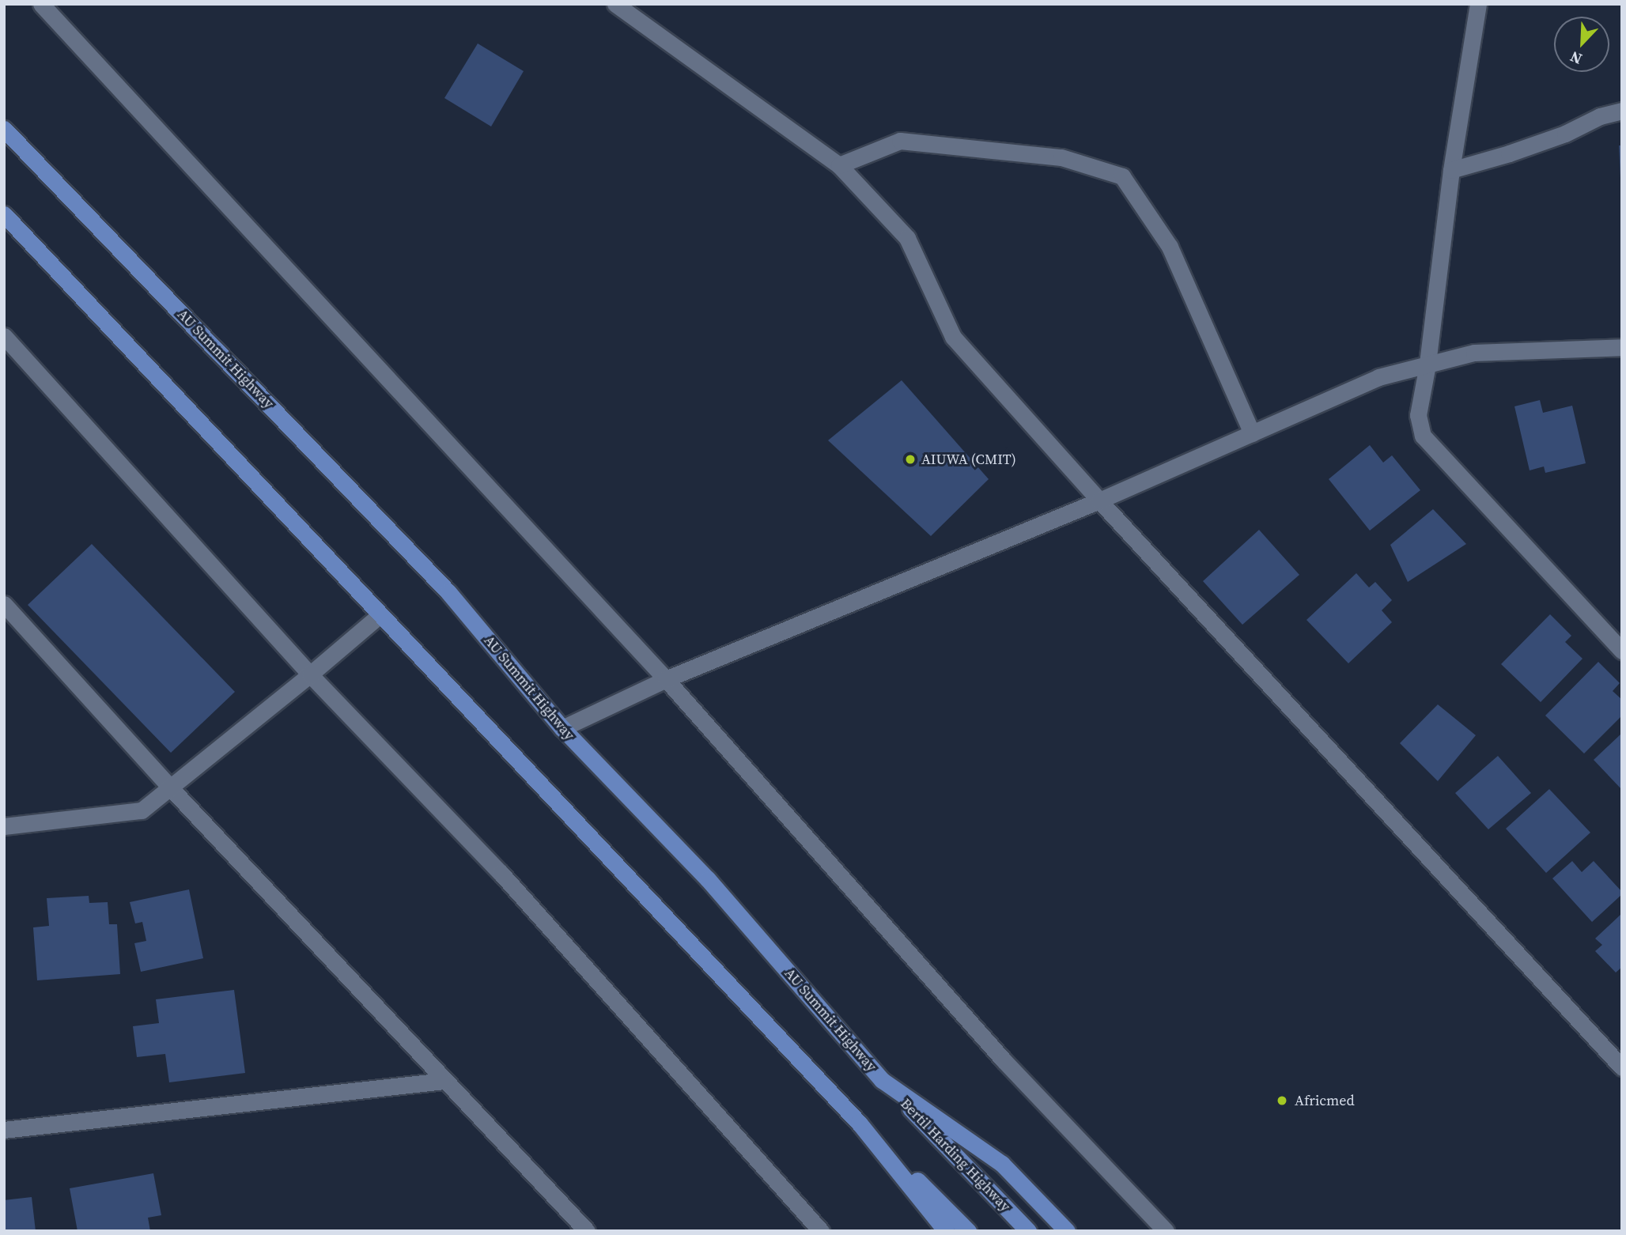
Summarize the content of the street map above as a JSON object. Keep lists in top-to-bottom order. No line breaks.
{"streets":{"main road":["AU Summit Highway","Bertil Harding Highway"]},"crossings":[["AU Summit Highway","Bertil Harding Highway"]],"places":["AIUWA (CMIT)","Africmed"],"north":"bottom left"}
